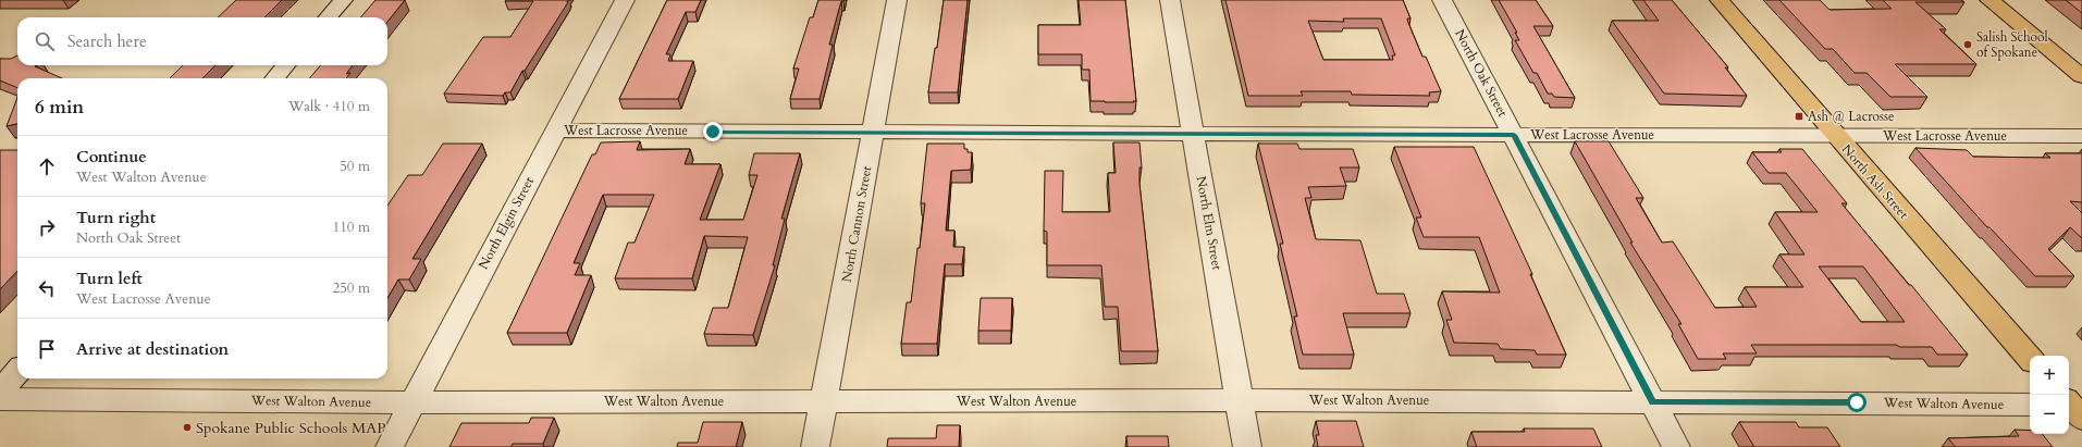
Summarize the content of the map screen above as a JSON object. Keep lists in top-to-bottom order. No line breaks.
{"streets":{"main road":["North Ash Street"],"street":["North Oak Street","West Lacrosse Avenue","North Elgin Street","North Elm Street","North Cannon Street","West Walton Avenue"]},"crossings":[["North Oak Street","West Lacrosse Avenue"],["North Oak Street","West Walton Avenue"],["West Lacrosse Avenue","North Ash Street"],["West Lacrosse Avenue","North Elgin Street"],["West Lacrosse Avenue","North Elm Street"],["West Lacrosse Avenue","North Cannon Street"],["North Elgin Street","West Walton Avenue"],["North Elm Street","West Walton Avenue"],["North Cannon Street","West Walton Avenue"]],"places":{"other":["Salish School of Spokane","Spokane Public Schools MAP"],"transit":["Ash @ Lacrosse"]},"page":{"search":"Search here","heading":["6 min","Walk · 410 m"],"list":[["Continue","West Walton Avenue","50 m"],["Turn right","North Oak Street","110 m"],["Turn left","West Lacrosse Avenue","250 m"],"Arrive at destination"],"map_buttons":["+","−"]}}
